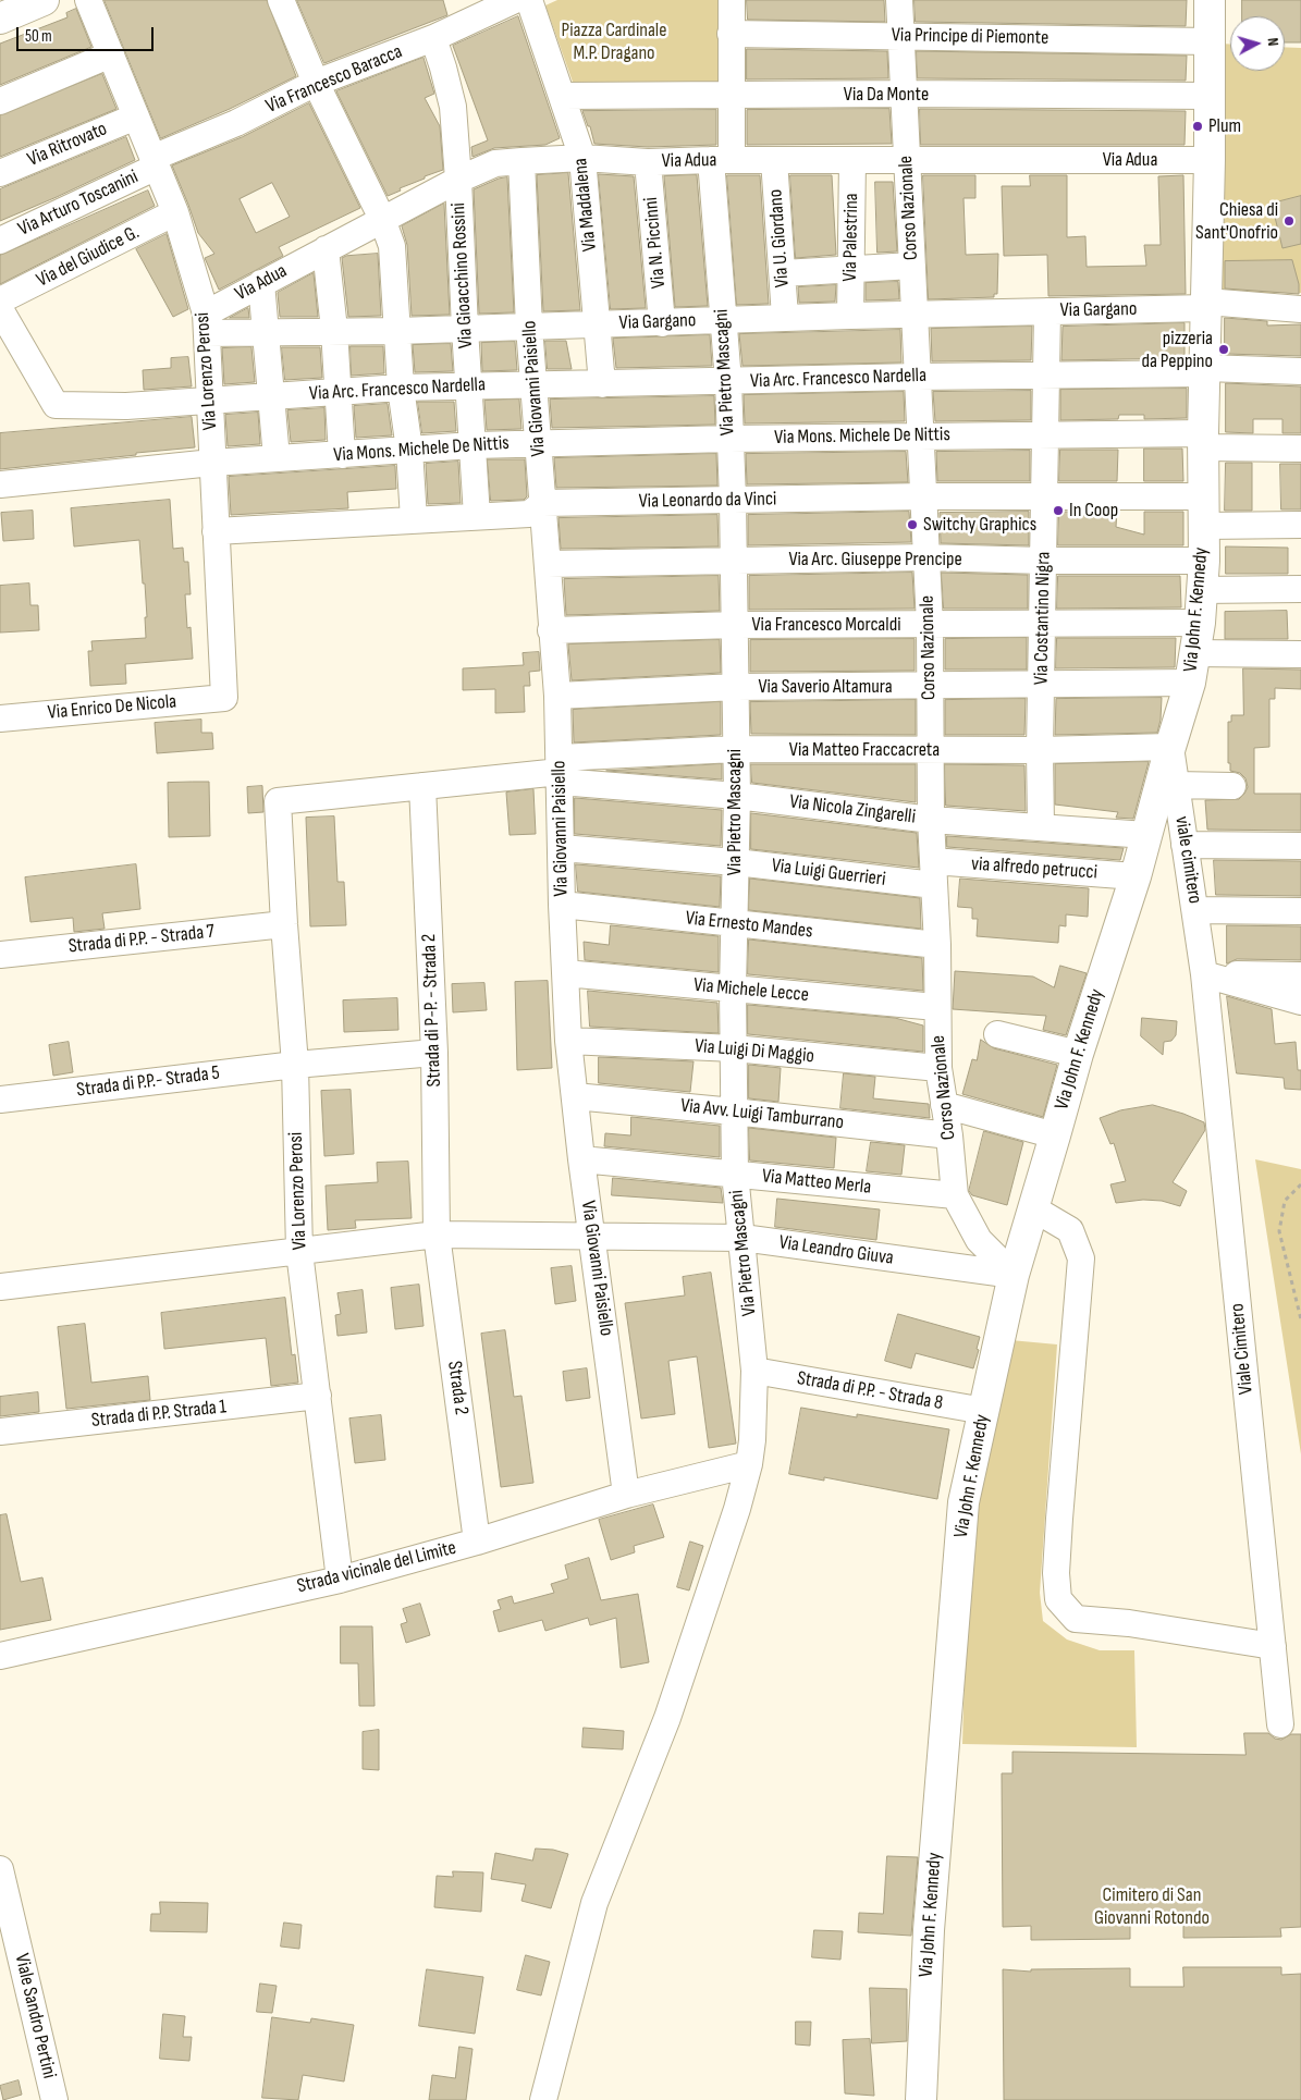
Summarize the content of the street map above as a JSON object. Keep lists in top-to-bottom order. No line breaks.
{"streets":{"main road":["Via John F. Kennedy"],"street":["Via Principe di Piemonte","Via Francesco Baracca","Via Da Monte","Via Ritrovato","Via Adua","Via Arturo Toscanini","Via Maddalena","Corso Nazionale","Via Palestrina","Via U. Giordano","Via N. Piccinni","Via del Giudice G.","Via Gioacchino Rossini","Via Gargano","Via Lorenzo Perosi","Via Pietro Mascagni","Via Arc. Francesco Nardella","Via Giovanni Paisiello","Via Mons. Michele De Nittis","Via Leonardo da Vinci","Via Arc. Giuseppe Prencipe","Via Costantino Nigra","Via Francesco Morcaldi","Via Saverio Altamura","Via Enrico De Nicola","Via Matteo Fraccacreta","Via Nicola Zingarelli","viale cimitero","via alfredo petrucci","Via Luigi Guerrieri","Via Ernesto Mandes","Strada di P.P. - Strada 7","Via Michele Lecce","Strada di P-P. - Strada 2","Via Luigi Di Maggio","Strada di P.P.- Strada 5","Via Avv. Luigi Tamburrano","Via Matteo Merla","Via Leandro Giuva","Viale Cimitero","Strada 2","Strada di P.P. - Strada 8","Strada di P.P. Strada 1","Strada vicinale del Limite","Viale Sandro Pertini"]},"crossings":[["Via Principe di Piemonte","Corso Nazionale"],["Via Principe di Piemonte","Via Pietro Mascagni"],["Via Principe di Piemonte","Via John F. Kennedy"],["Via Francesco Baracca","Via Arturo Toscanini"],["Via Francesco Baracca","Via Maddalena"],["Via Francesco Baracca","Via Gioacchino Rossini"],["Via Francesco Baracca","Via Lorenzo Perosi"],["Via Da Monte","Via Maddalena"],["Via Da Monte","Corso Nazionale"],["Via Da Monte","Via Pietro Mascagni"],["Via Da Monte","Via John F. Kennedy"],["Via Ritrovato","Via Lorenzo Perosi"],["Via Adua","Via Maddalena"],["Via Adua","Corso Nazionale"],["Via Adua","Via Palestrina"],["Via Adua","Via U. Giordano"],["Via Adua","Via N. Piccinni"],["Via Adua","Via Gioacchino Rossini"],["Via Adua","Via Gargano"],["Via Adua","Via Lorenzo Perosi"],["Via Adua","Via Pietro Mascagni"],["Via Adua","Via Giovanni Paisiello"],["Via Adua","Via John F. Kennedy"],["Via Arturo Toscanini","Via Lorenzo Perosi"],["Via Maddalena","Via Gargano"],["Via Maddalena","Via Arc. Francesco Nardella"],["Corso Nazionale","Via Gargano"],["Corso Nazionale","Via Arc. Francesco Nardella"],["Corso Nazionale","Via Mons. Michele De Nittis"],["Corso Nazionale","Via Leonardo da Vinci"],["Corso Nazionale","Via Arc. Giuseppe Prencipe"],["Corso Nazionale","Via John F. Kennedy"],["Corso Nazionale","Via Francesco Morcaldi"],["Corso Nazionale","Via Saverio Altamura"],["Corso Nazionale","Via Matteo Fraccacreta"],["Corso Nazionale","Via Nicola Zingarelli"],["Corso Nazionale","via alfredo petrucci"],["Corso Nazionale","Via Luigi Guerrieri"],["Corso Nazionale","Via Ernesto Mandes"],["Corso Nazionale","Via Michele Lecce"],["Corso Nazionale","Via Luigi Di Maggio"],["Corso Nazionale","Via Avv. Luigi Tamburrano"],["Corso Nazionale","Via Matteo Merla"],["Corso Nazionale","Via Leandro Giuva"],["Via Palestrina","Via Gargano"],["Via U. Giordano","Via Gargano"],["Via N. Piccinni","Via Gargano"],["Via del Giudice G.","Via Lorenzo Perosi"],["Via Gioacchino Rossini","Via Gargano"],["Via Gioacchino Rossini","Via Arc. Francesco Nardella"],["Via Gioacchino Rossini","Via Mons. Michele De Nittis"],["Via Gioacchino Rossini","Via Leonardo da Vinci"],["Via Gargano","Via Lorenzo Perosi"],["Via Gargano","Via Pietro Mascagni"],["Via Gargano","Via Giovanni Paisiello"],["Via Gargano","Via John F. Kennedy"],["Via Gargano","Via Costantino Nigra"],["Via Lorenzo Perosi","Via Arc. Francesco Nardella"],["Via Lorenzo Perosi","Via Mons. Michele De Nittis"],["Via Lorenzo Perosi","Via Leonardo da Vinci"],["Via Lorenzo Perosi","Via Enrico De Nicola"],["Via Lorenzo Perosi","Strada di P.P. - Strada 7"],["Via Lorenzo Perosi","Strada di P-P. - Strada 2"],["Via Lorenzo Perosi","Strada di P.P.- Strada 5"],["Via Lorenzo Perosi","Via Leandro Giuva"],["Via Lorenzo Perosi","Strada di P.P. Strada 1"],["Via Lorenzo Perosi","Strada vicinale del Limite"],["Via Pietro Mascagni","Via Arc. Francesco Nardella"],["Via Pietro Mascagni","Via Mons. Michele De Nittis"],["Via Pietro Mascagni","Via Leonardo da Vinci"],["Via Pietro Mascagni","Via Arc. Giuseppe Prencipe"],["Via Pietro Mascagni","Via Francesco Morcaldi"],["Via Pietro Mascagni","Via Saverio Altamura"],["Via Pietro Mascagni","Via Matteo Fraccacreta"],["Via Pietro Mascagni","Via Nicola Zingarelli"],["Via Pietro Mascagni","Via Luigi Guerrieri"],["Via Pietro Mascagni","Via Ernesto Mandes"],["Via Pietro Mascagni","Via Michele Lecce"],["Via Pietro Mascagni","Via Luigi Di Maggio"],["Via Pietro Mascagni","Via Avv. Luigi Tamburrano"],["Via Pietro Mascagni","Via Matteo Merla"],["Via Pietro Mascagni","Via Leandro Giuva"],["Via Pietro Mascagni","Strada di P.P. - Strada 8"],["Via Pietro Mascagni","Strada vicinale del Limite"],["Via Arc. Francesco Nardella","Via Giovanni Paisiello"],["Via Arc. Francesco Nardella","Via John F. Kennedy"],["Via Arc. Francesco Nardella","Via Costantino Nigra"],["Via Giovanni Paisiello","Via Mons. Michele De Nittis"],["Via Giovanni Paisiello","Via Leonardo da Vinci"],["Via Giovanni Paisiello","Via Arc. Giuseppe Prencipe"],["Via Giovanni Paisiello","Via Francesco Morcaldi"],["Via Giovanni Paisiello","Via Saverio Altamura"],["Via Giovanni Paisiello","Via Matteo Fraccacreta"],["Via Giovanni Paisiello","Via Nicola Zingarelli"],["Via Giovanni Paisiello","Via Luigi Guerrieri"],["Via Giovanni Paisiello","Via Ernesto Mandes"],["Via Giovanni Paisiello","Via Michele Lecce"],["Via Giovanni Paisiello","Via Luigi Di Maggio"],["Via Giovanni Paisiello","Via Avv. Luigi Tamburrano"],["Via Giovanni Paisiello","Via Matteo Merla"],["Via Giovanni Paisiello","Via Leandro Giuva"],["Via Giovanni Paisiello","Strada vicinale del Limite"],["Via Mons. Michele De Nittis","Via John F. Kennedy"],["Via Mons. Michele De Nittis","Via Costantino Nigra"],["Via Leonardo da Vinci","Via John F. Kennedy"],["Via Leonardo da Vinci","Via Costantino Nigra"],["Via Arc. Giuseppe Prencipe","Via John F. Kennedy"],["Via Arc. Giuseppe Prencipe","Via Costantino Nigra"],["Via John F. Kennedy","Via Francesco Morcaldi"],["Via John F. Kennedy","Via Saverio Altamura"],["Via John F. Kennedy","Via Matteo Fraccacreta"],["Via John F. Kennedy","Via Nicola Zingarelli"],["Via John F. Kennedy","viale cimitero"],["Via John F. Kennedy","via alfredo petrucci"],["Via John F. Kennedy","Via Leandro Giuva"],["Via John F. Kennedy","Strada di P.P. - Strada 8"],["Via Costantino Nigra","Via Francesco Morcaldi"],["Via Costantino Nigra","Via Saverio Altamura"],["Via Costantino Nigra","Via Matteo Fraccacreta"],["Via Costantino Nigra","Via Nicola Zingarelli"],["Via Matteo Fraccacreta","Via Nicola Zingarelli"],["Via Matteo Fraccacreta","viale cimitero"],["viale cimitero","Viale Cimitero"],["via alfredo petrucci","Via Luigi Guerrieri"],["Strada di P-P. - Strada 2","Strada di P.P.- Strada 5"],["Strada di P-P. - Strada 2","Via Leandro Giuva"],["Strada di P-P. - Strada 2","Strada 2"],["Via Leandro Giuva","Strada 2"],["Strada 2","Strada vicinale del Limite"]],"parks":["Piazza Cardinale M.P. Dragano","Cimitero di San Giovanni Rotondo"],"places":["Plum","Chiesa di Sant'Onofrio","pizzeria da Peppino","In Coop","Switchy Graphics"],"scale_bar":"50 m","north":"right"}
